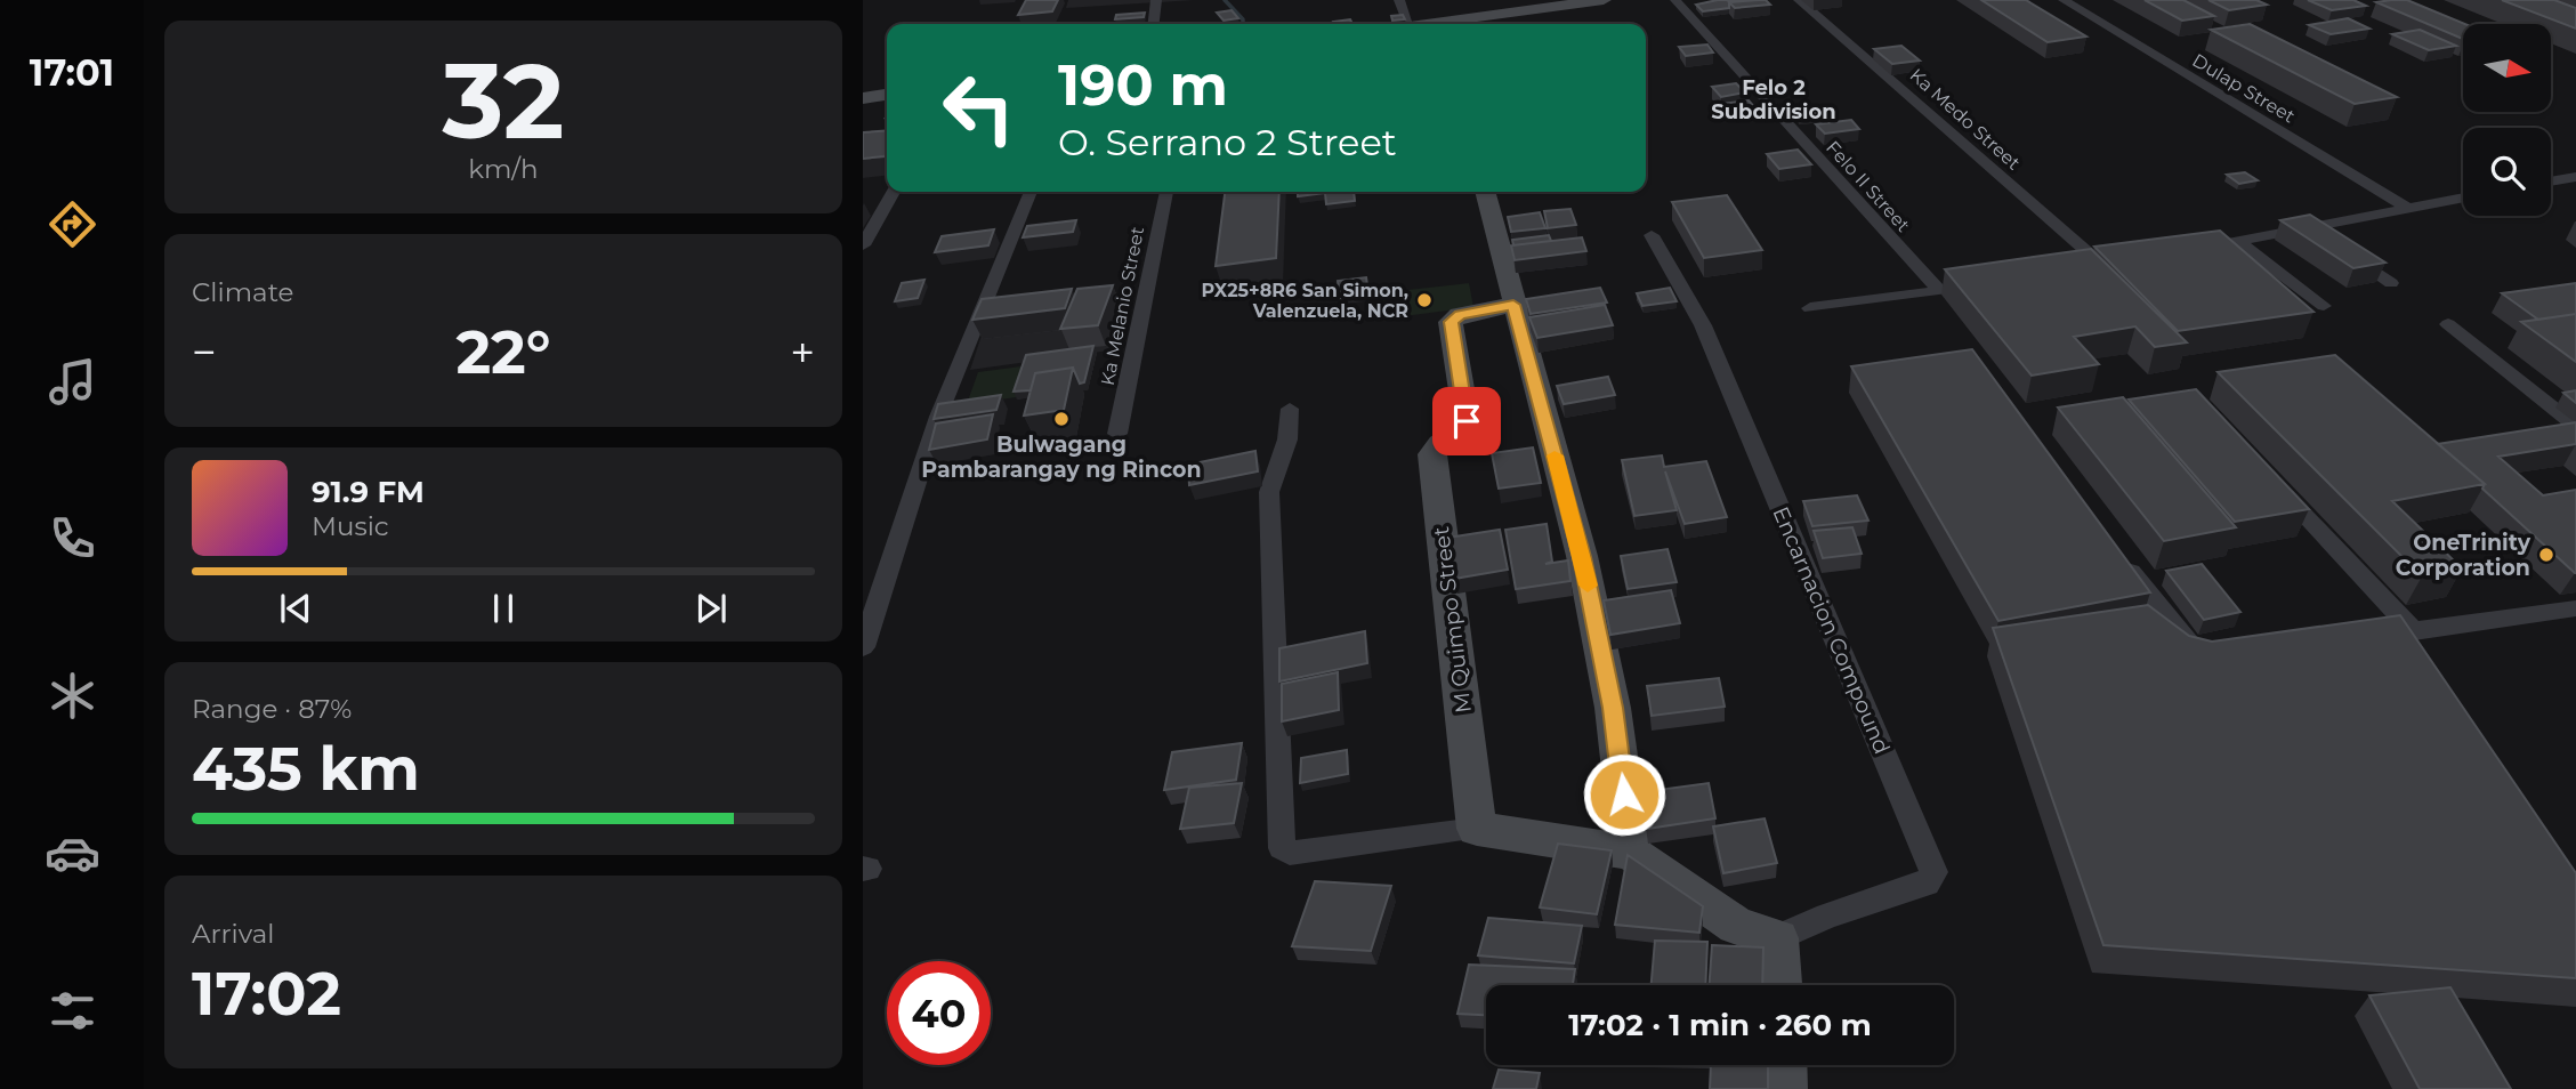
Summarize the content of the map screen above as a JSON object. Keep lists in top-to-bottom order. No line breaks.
{"streets":{"street":["Dulap Street","Ka Medo Street","Felo II Street","Ka Melanio Street","M Quimpo Street","Encarnacion Compound"]},"districts":["Felo 2 Subdivision"],"places":["PX25+8R6 San Simon, Valenzuela, NCR","Bulwagang Pambarangay ng Rincon","OneTrinity Corporation"],"north":"right","page":{"tabs":"17:01","tile":[["32","km/h"],"Climate",["Range · 87%","435 km"],["Arrival","17:02"]],"turn":["190 m","O. Serrano 2 Street"],"heat":["−","22°","+"],"song":["91.9 FM","Music"],"limit":"40","trip":"17:02 · 1 min · 260 m"}}
